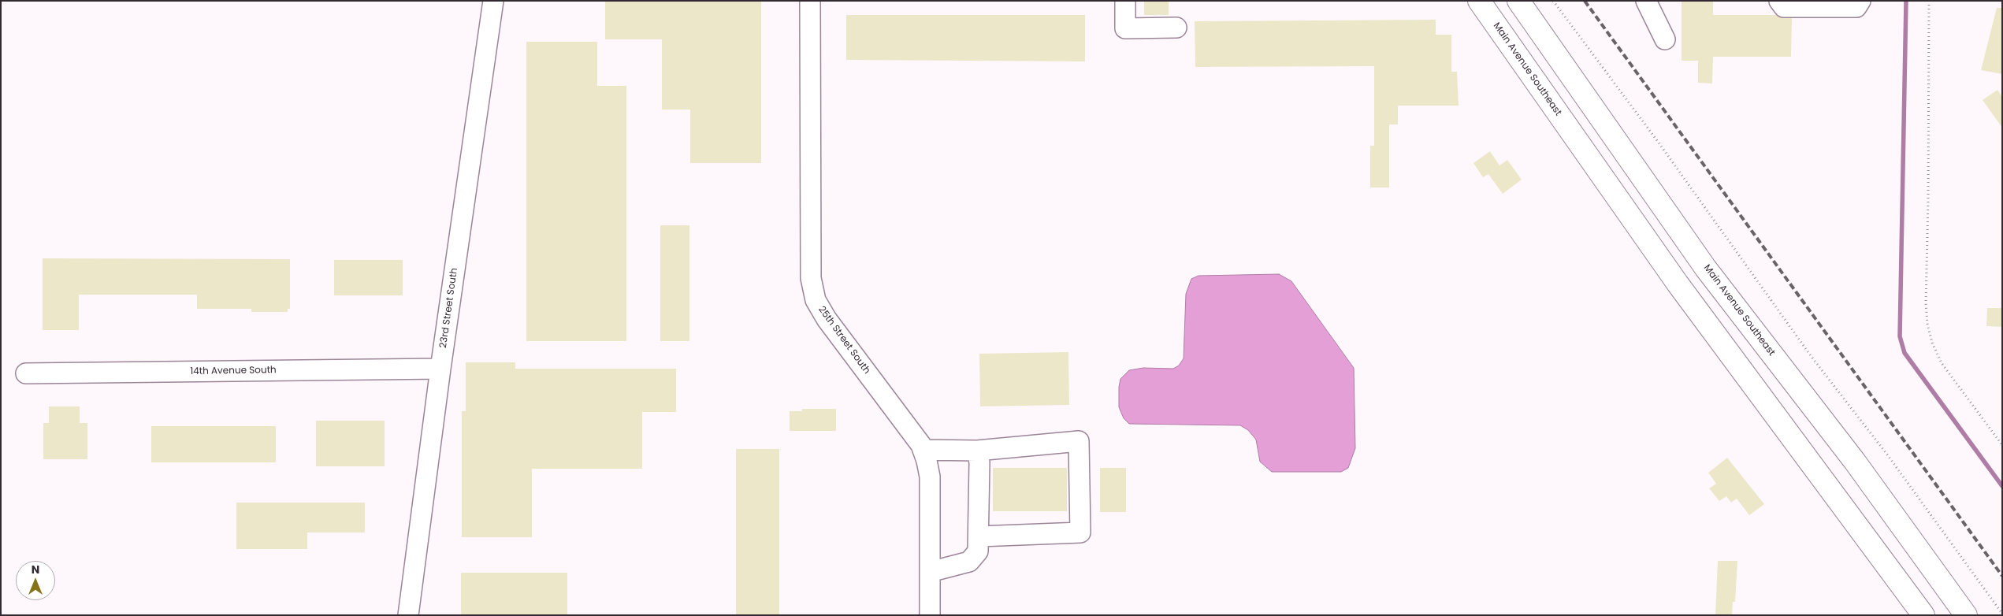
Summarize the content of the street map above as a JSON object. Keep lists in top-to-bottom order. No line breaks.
{"streets":{"main road":["Main Avenue Southeast"],"street":["23rd Street South","25th Street South","14th Avenue South"]},"crossings":[["23rd Street South","14th Avenue South"]],"north":"top"}
